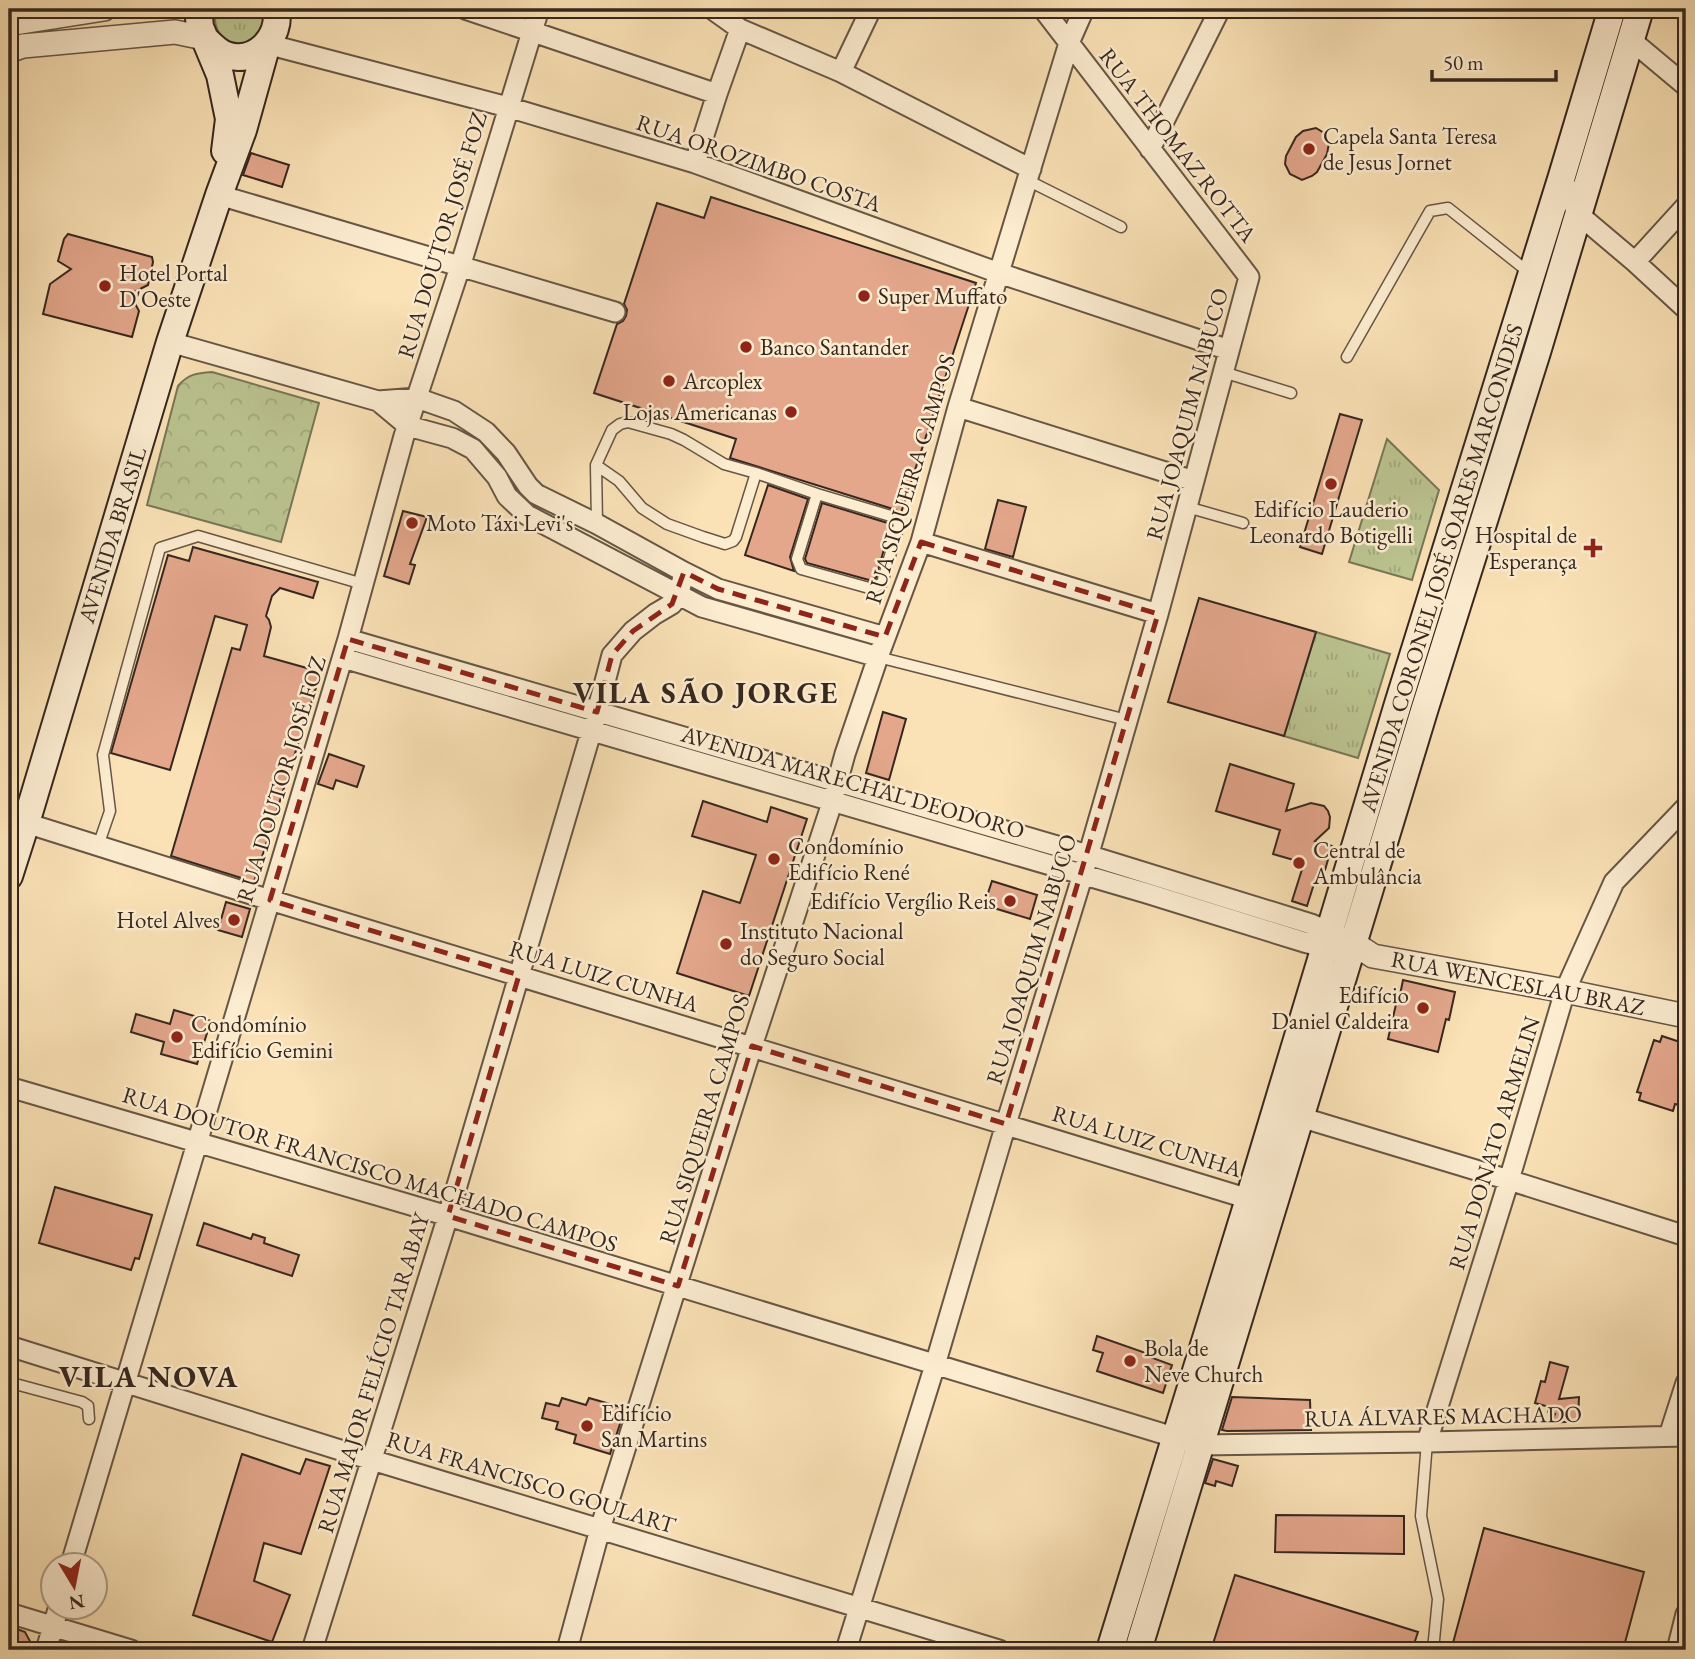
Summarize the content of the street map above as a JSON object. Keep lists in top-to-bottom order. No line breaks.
{"streets":{"main road":["AVENIDA BRASIL","AVENIDA CORONEL JOSÉ SOARES MARCONDES"],"street":["RUA THOMAZ ROTTA","RUA OROZIMBO COSTA","RUA DOUTOR JOSÉ FOZ","RUA JOAQUIM NABUCO","RUA SIQUEIRA CAMPOS","AVENIDA MARECHAL DEODORO","RUA LUIZ CUNHA","RUA WENCESLAU BRAZ","RUA DONATO ARMELIN","RUA DOUTOR FRANCISCO MACHADO CAMPOS","RUA MAJOR FELÍCIO TARABAY","RUA ÁLVARES MACHADO","RUA FRANCISCO GOULART"]},"crossings":[["RUA THOMAZ ROTTA","RUA JOAQUIM NABUCO"],["RUA THOMAZ ROTTA","RUA SIQUEIRA CAMPOS"],["RUA OROZIMBO COSTA","RUA DOUTOR JOSÉ FOZ"],["RUA OROZIMBO COSTA","RUA JOAQUIM NABUCO"],["RUA OROZIMBO COSTA","RUA SIQUEIRA CAMPOS"],["RUA DOUTOR JOSÉ FOZ","AVENIDA MARECHAL DEODORO"],["RUA DOUTOR JOSÉ FOZ","RUA LUIZ CUNHA"],["RUA DOUTOR JOSÉ FOZ","RUA DOUTOR FRANCISCO MACHADO CAMPOS"],["RUA DOUTOR JOSÉ FOZ","RUA FRANCISCO GOULART"],["RUA JOAQUIM NABUCO","AVENIDA MARECHAL DEODORO"],["RUA JOAQUIM NABUCO","RUA LUIZ CUNHA"],["RUA JOAQUIM NABUCO","RUA DOUTOR FRANCISCO MACHADO CAMPOS"],["RUA JOAQUIM NABUCO","RUA FRANCISCO GOULART"],["RUA SIQUEIRA CAMPOS","AVENIDA MARECHAL DEODORO"],["RUA SIQUEIRA CAMPOS","RUA LUIZ CUNHA"],["RUA SIQUEIRA CAMPOS","RUA DOUTOR FRANCISCO MACHADO CAMPOS"],["RUA SIQUEIRA CAMPOS","RUA FRANCISCO GOULART"],["AVENIDA BRASIL","RUA LUIZ CUNHA"],["AVENIDA CORONEL JOSÉ SOARES MARCONDES","AVENIDA MARECHAL DEODORO"],["AVENIDA CORONEL JOSÉ SOARES MARCONDES","RUA LUIZ CUNHA"],["AVENIDA CORONEL JOSÉ SOARES MARCONDES","RUA WENCESLAU BRAZ"],["AVENIDA CORONEL JOSÉ SOARES MARCONDES","RUA DOUTOR FRANCISCO MACHADO CAMPOS"],["AVENIDA CORONEL JOSÉ SOARES MARCONDES","RUA ÁLVARES MACHADO"],["AVENIDA MARECHAL DEODORO","RUA WENCESLAU BRAZ"],["AVENIDA MARECHAL DEODORO","RUA MAJOR FELÍCIO TARABAY"],["RUA LUIZ CUNHA","RUA MAJOR FELÍCIO TARABAY"],["RUA WENCESLAU BRAZ","RUA DONATO ARMELIN"],["RUA DONATO ARMELIN","RUA ÁLVARES MACHADO"],["RUA DOUTOR FRANCISCO MACHADO CAMPOS","RUA MAJOR FELÍCIO TARABAY"],["RUA DOUTOR FRANCISCO MACHADO CAMPOS","RUA ÁLVARES MACHADO"],["RUA MAJOR FELÍCIO TARABAY","RUA FRANCISCO GOULART"]],"districts":["VILA SÃO JORGE","VILA NOVA"],"places":{"other":["Capela Santa Teresa de Jesus Jornet","Hotel Portal D'Oeste","Super Muffato","Banco Santander","Arcoplex","Lojas Americanas","Edifício Lauderio Leonardo Botigelli","Moto Táxi Levi's","Condomínio Edifício René","Central de Ambulância","Edifício Vergílio Reis","Hotel Alves","Instituto Nacional do Seguro Social","Edifício Daniel Caldeira","Condomínio Edifício Gemini","Bola de Neve Church","Edifício San Martins"],"health":["Hospital de Esperança"]},"scale_bar":"50 m","north":"bottom"}
